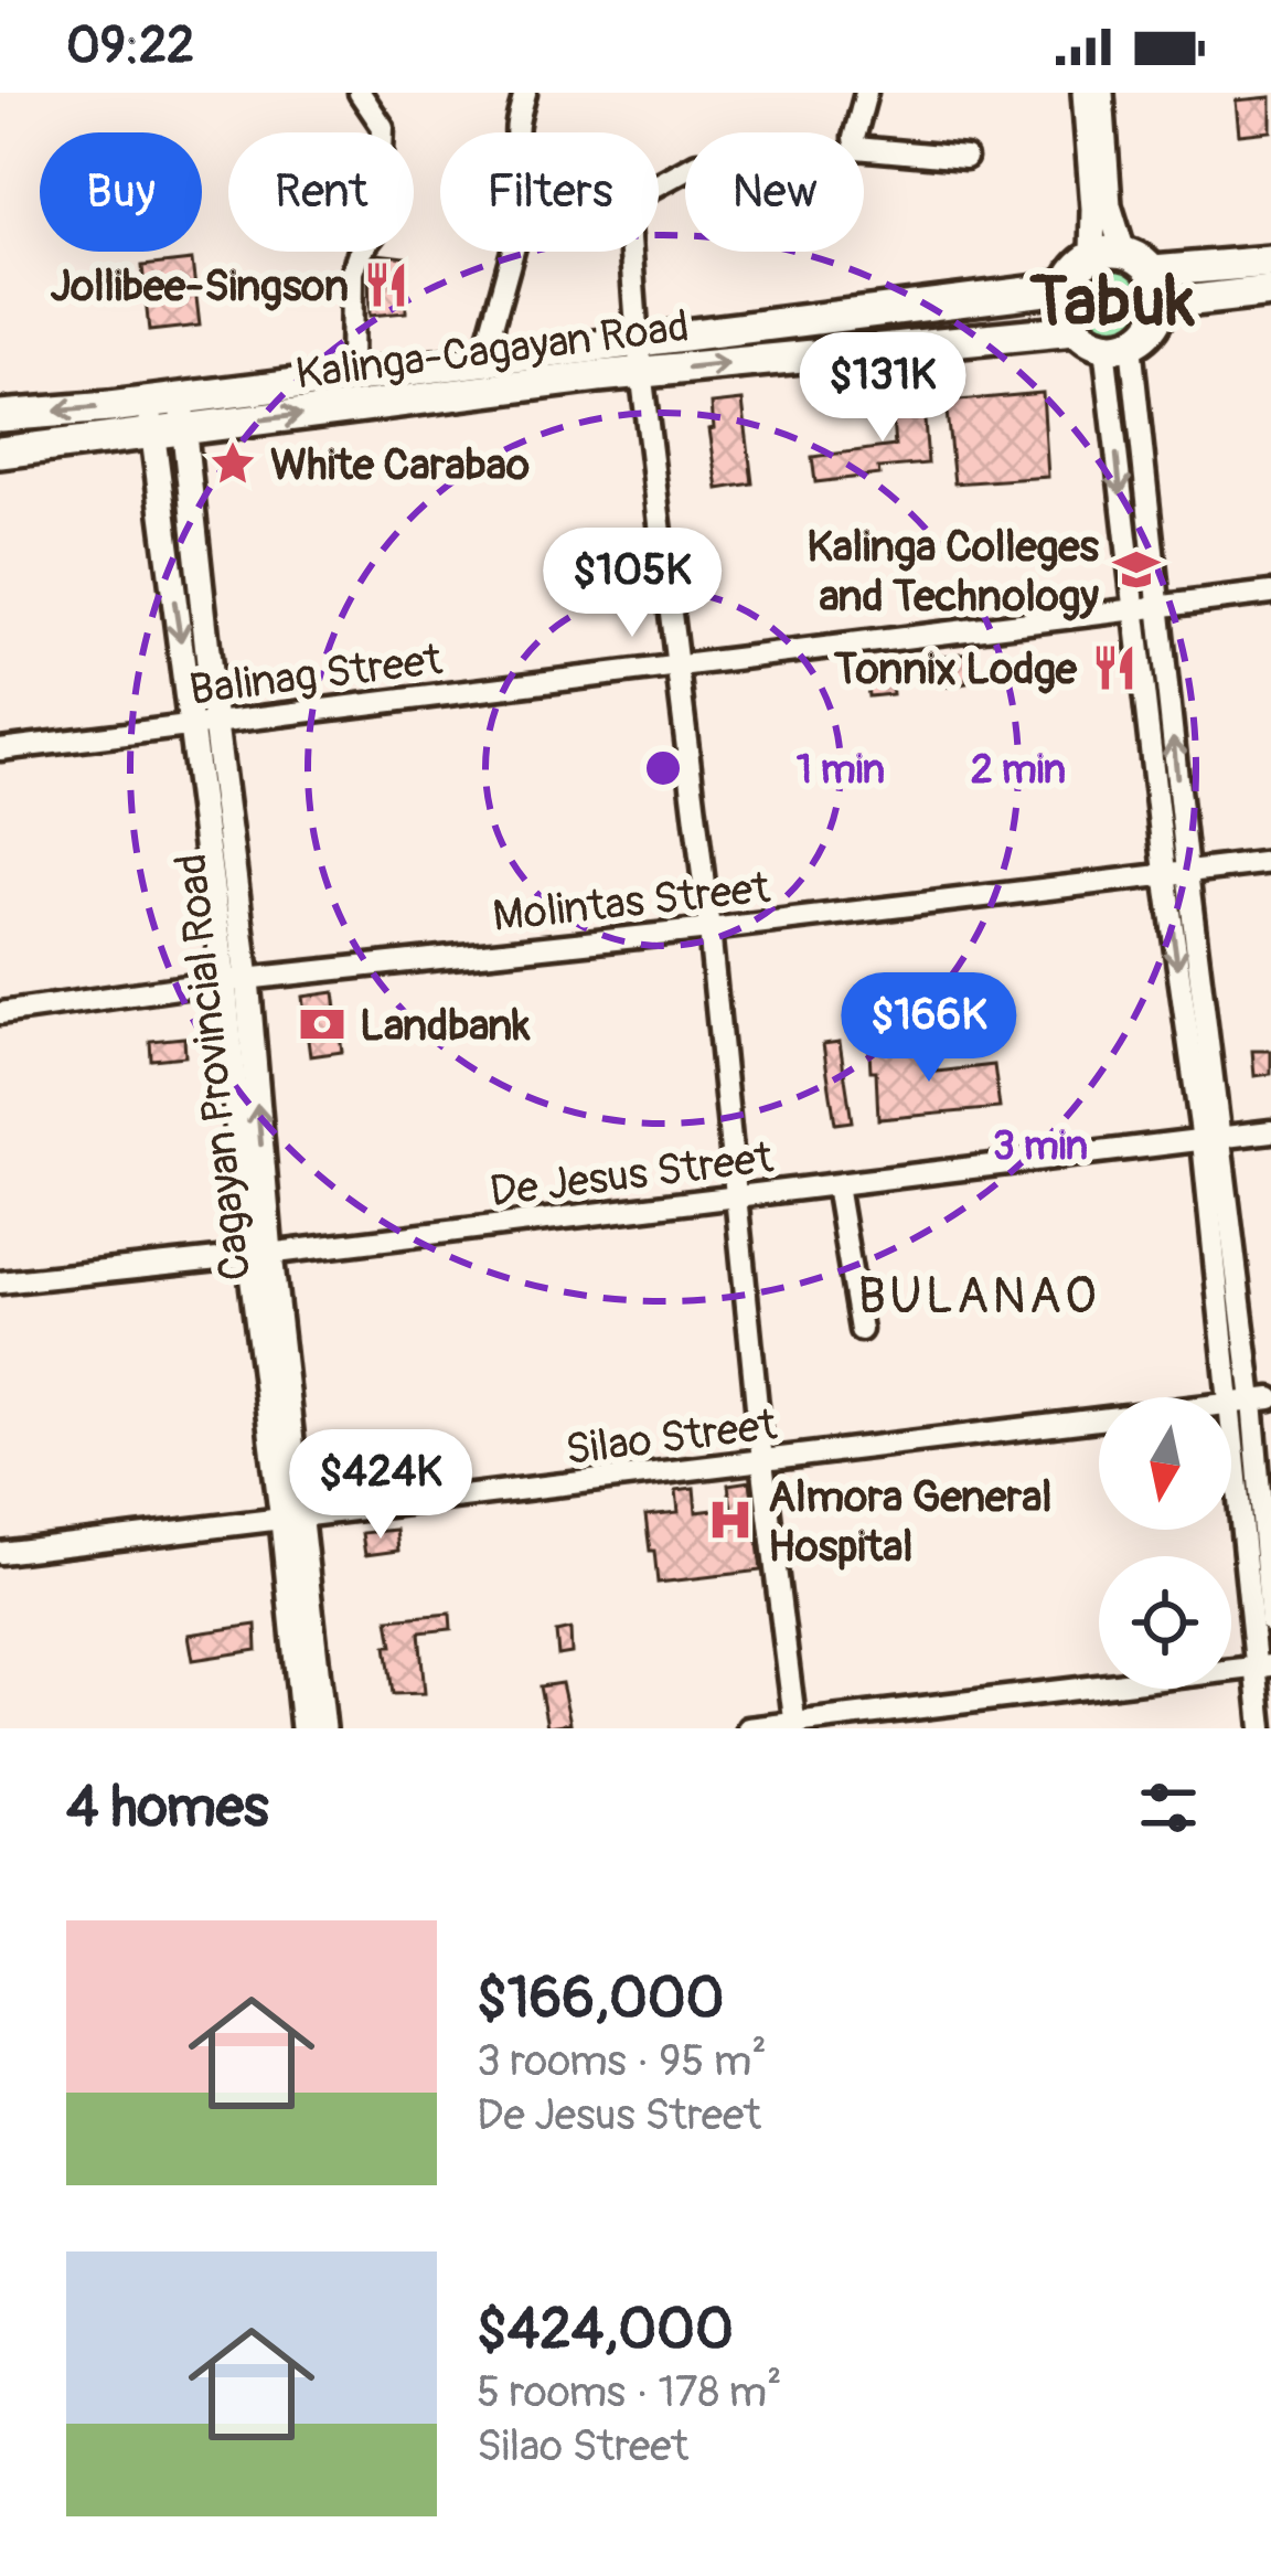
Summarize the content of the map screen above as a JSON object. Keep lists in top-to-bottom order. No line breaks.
{"streets":{"highway":["Kalinga-Cagayan Road"],"main road":["Cagayan Provincial Road"],"street":["Balinag Street","Molintas Street","De Jesus Street","Silao Street"]},"crossings":[["Kalinga-Cagayan Road","Cagayan Provincial Road"],["Balinag Street","Cagayan Provincial Road"],["Molintas Street","Cagayan Provincial Road"],["Cagayan Provincial Road","De Jesus Street"],["Cagayan Provincial Road","Silao Street"]],"districts":["Tabuk","BULANAO"],"places":{"restaurant":["Jollibee-Singson","Tonnix Lodge"],"place":["White Carabao"],"school or university":["Kalinga Colleges and Technology"],"bank":["Landbank"],"hospital":["Almora General Hospital"]},"north":"bottom","page":{"status":"09:22","chip":["Buy","Rent","Filters","New"],"price":["$131K","$105K","$166K","$424K"],"heading":"4 homes","list":[{"name":"$166,000","note":"3 rooms · 95 m² · De Jesus Street"},{"name":"$424,000","note":"5 rooms · 178 m² · Silao Street"}]},"rings":["1 min","2 min","3 min"]}
